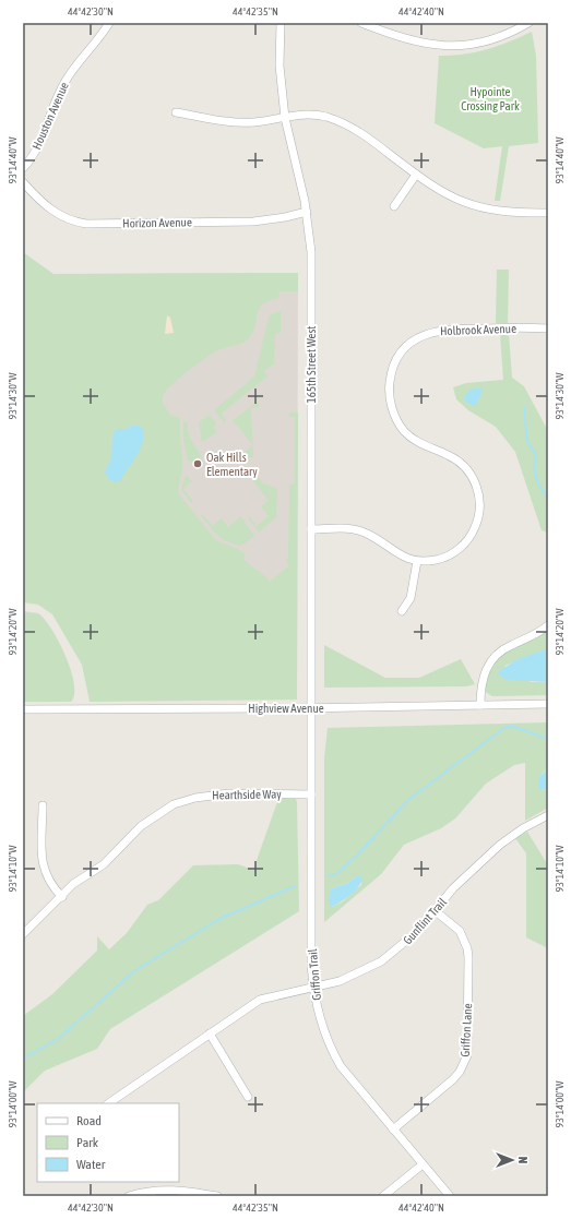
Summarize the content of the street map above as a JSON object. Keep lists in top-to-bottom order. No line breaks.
{"streets":{"street":["Houston Avenue","Horizon Avenue","Holbrook Avenue","165th Street West","Highview Avenue","Hearthside Way","Gunflint Trail","Griffon Trail","Griffon Lane"]},"crossings":[["Horizon Avenue","165th Street West"],["Holbrook Avenue","165th Street West"],["165th Street West","Highview Avenue"],["165th Street West","Griffon Trail"],["Highview Avenue","Griffon Trail"],["Hearthside Way","Griffon Trail"],["Gunflint Trail","Griffon Trail"],["Gunflint Trail","Griffon Lane"],["Griffon Trail","Griffon Lane"]],"parks":["Hypointe Crossing Park"],"places":["Oak Hills Elementary"],"legend":["Road","Park","Water"],"north":"right","coordinates":["44°42'30\"N","44°42'35\"N","44°42'40\"N","93°14'40\"W","93°14'30\"W","93°14'20\"W","93°14'10\"W","93°14'00\"W"]}
